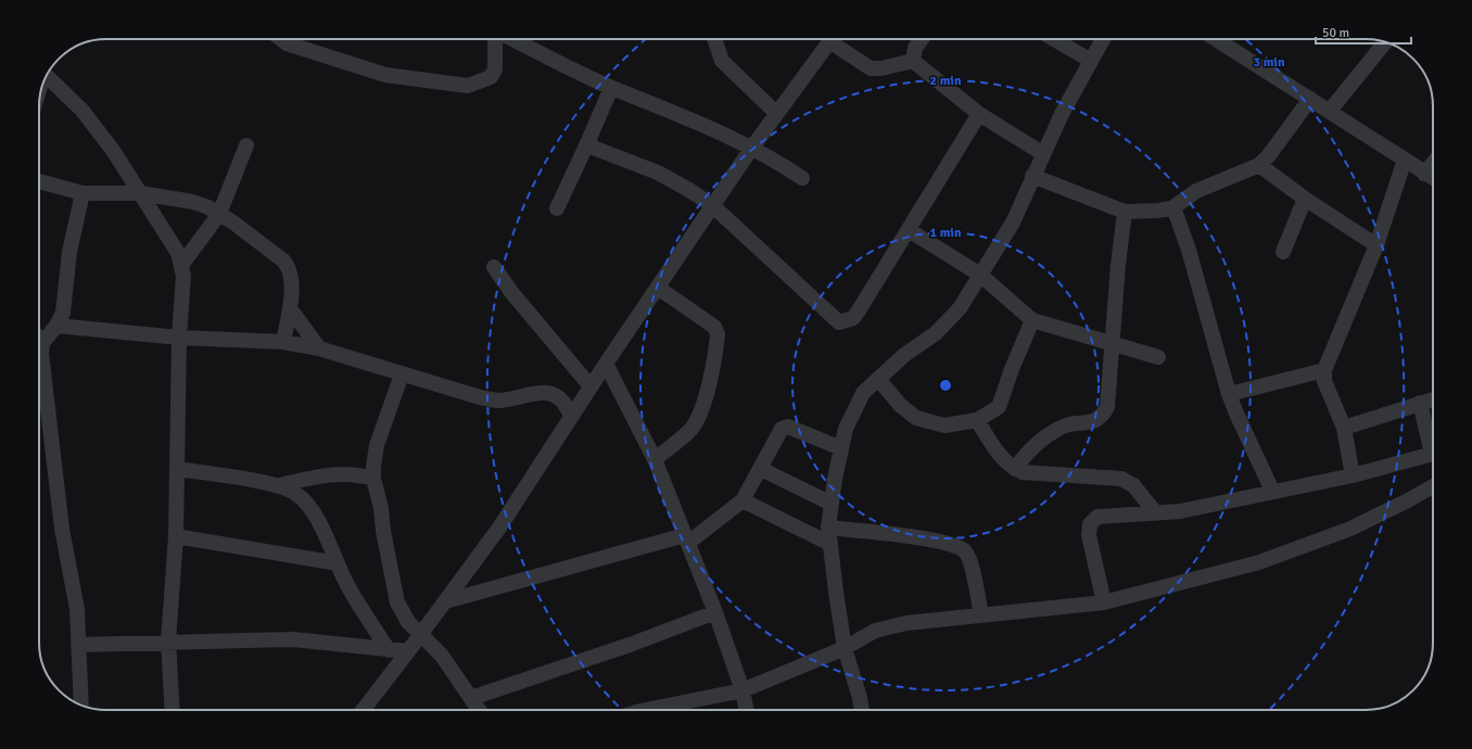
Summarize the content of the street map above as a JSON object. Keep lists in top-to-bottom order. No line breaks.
{"scale_bar":"50 m","rings":["3 min","2 min","1 min"]}
